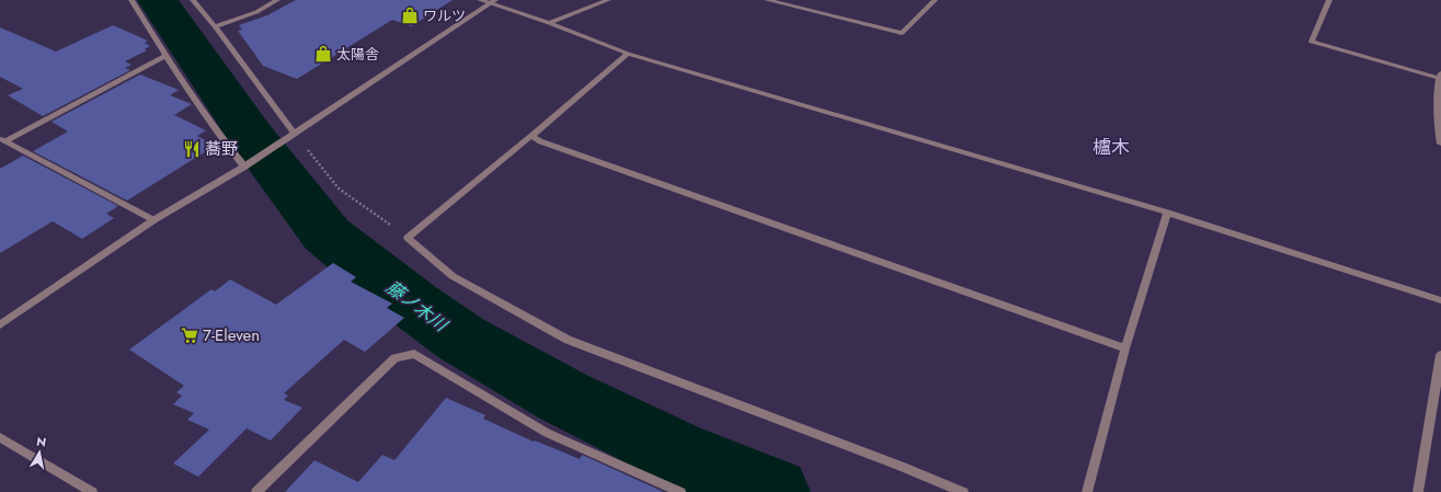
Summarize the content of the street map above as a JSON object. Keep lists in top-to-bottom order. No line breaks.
{"districts":["櫨木"],"water":["藤ノ木川"],"places":{"shop":["ワルツ","太陽舎"],"restaurant":["蕎野"],"supermarket":["7-Eleven"]},"north":"top"}
